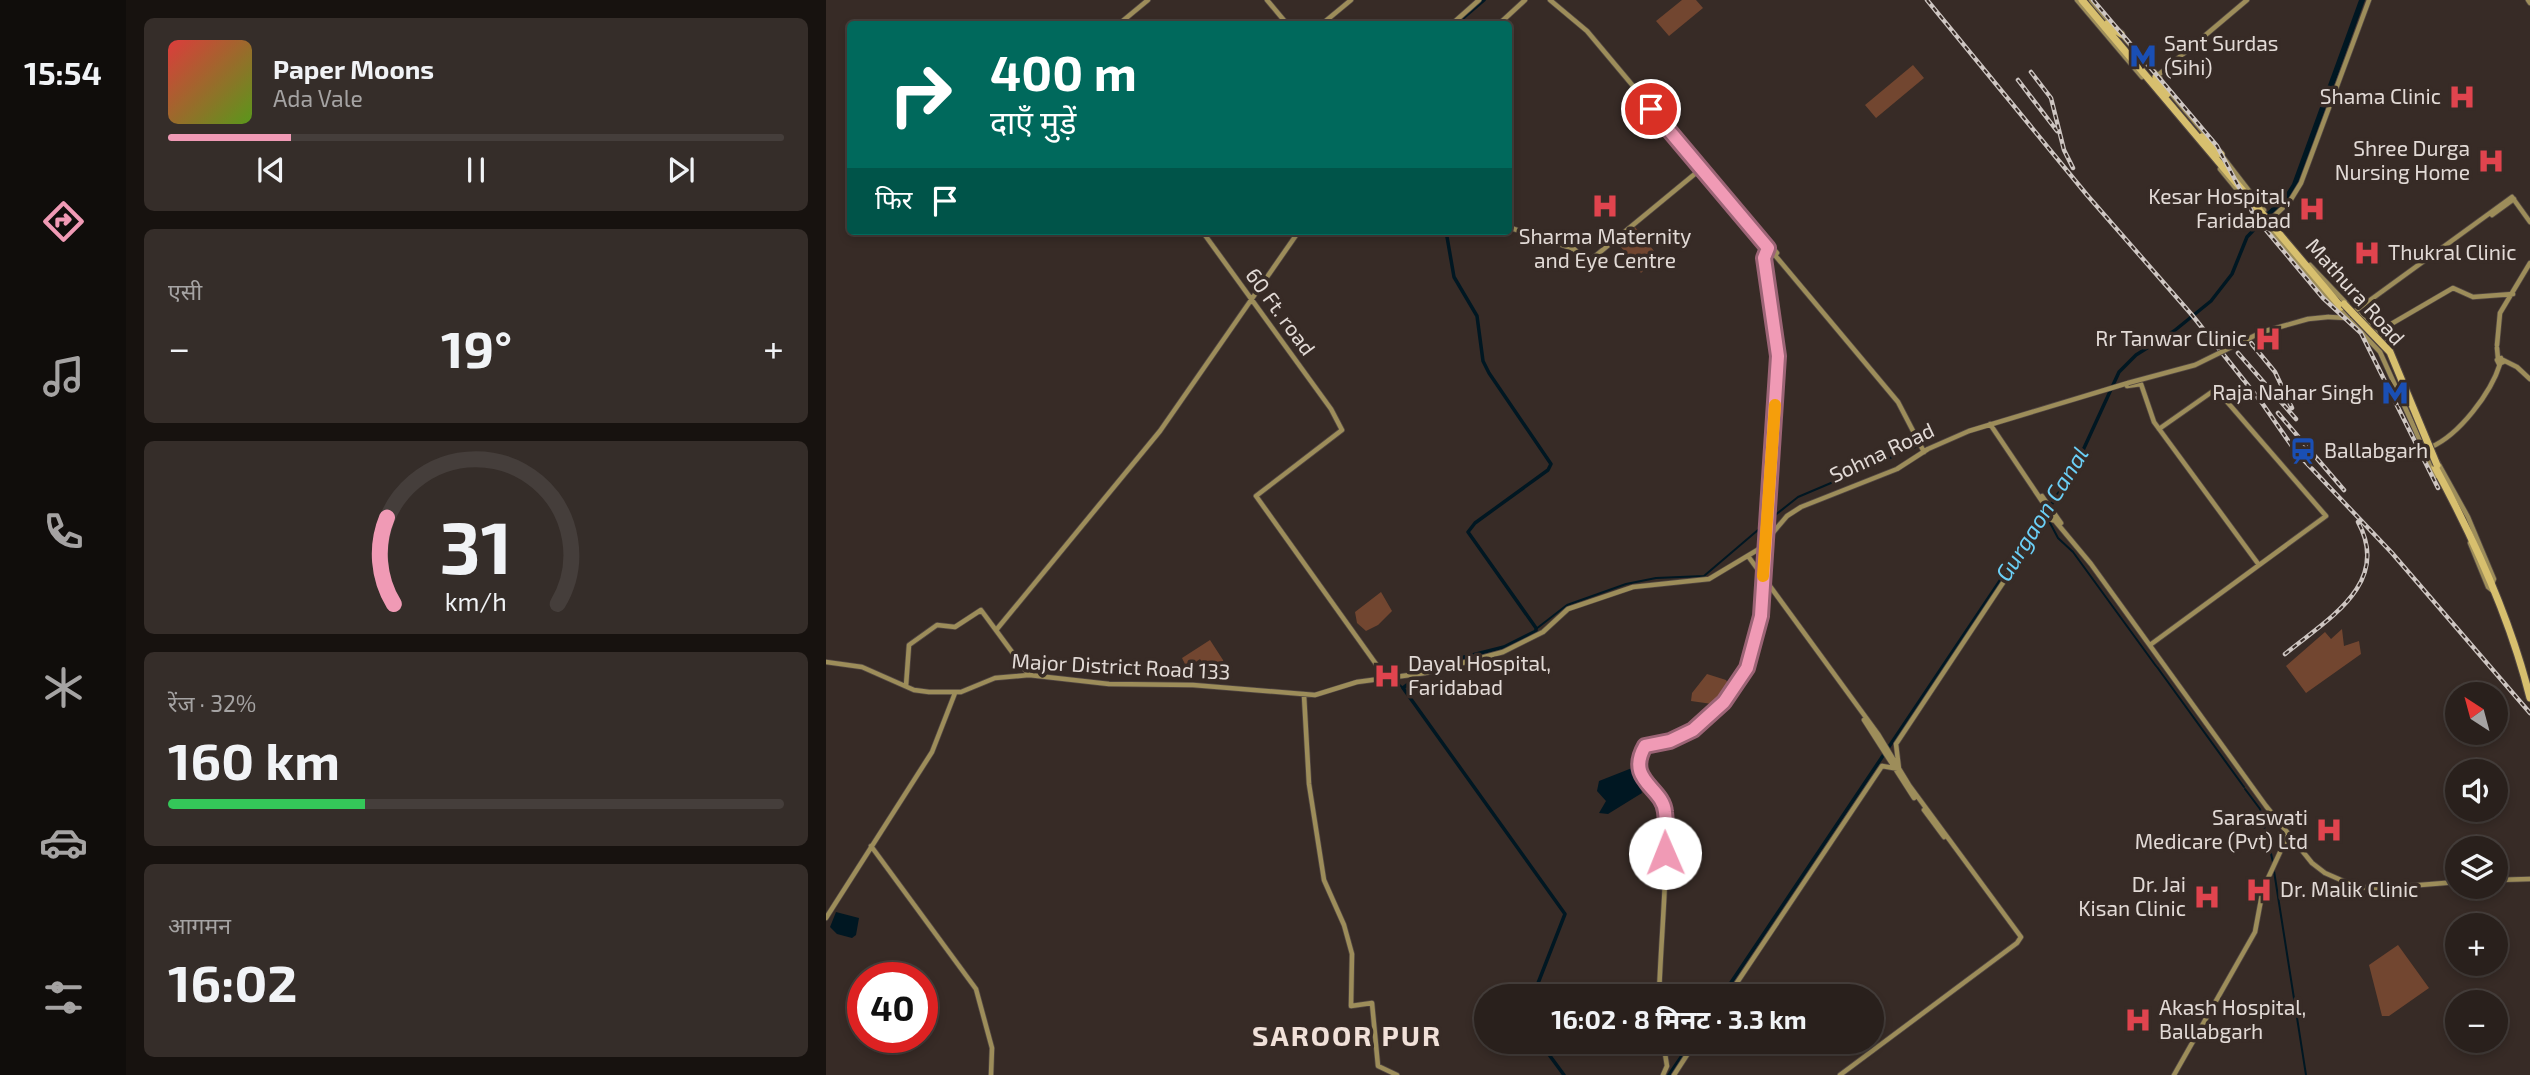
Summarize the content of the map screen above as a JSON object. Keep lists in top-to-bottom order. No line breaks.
{"streets":{"highway":["Mathura Road"],"street":["60 Ft. road","Sohna Road","Major District Road 133"]},"crossings":[["60 Ft. road","Major District Road 133"],["Sohna Road","Major District Road 133"]],"districts":["SAROOR PUR"],"water":["Gurgaon Canal"],"places":{"metro station":["Sant Surdas (Sihi)","Raja Nahar Singh"],"hospital":["Shama Clinic","Shree Durga Nursing Home","Sharma Maternity and Eye Centre","Kesar Hospital, Faridabad","Thukral Clinic","Rr Tanwar Clinic","Dayal Hospital, Faridabad","Saraswati Medicare (Pvt) Ltd","Dr. Malik Clinic","Dr. Jai Kisan Clinic","Akash Hospital, Ballabgarh"],"station":["Ballabgarh"]},"north":"top left","page":{"tabs":"15:54","turn":["400 m","दाएँ मुड़ें"],"song":["Paper Moons","Ada Vale"],"then":"फिर","tile":["एसी",["रेंज · 32%","160 km"],["आगमन","16:02"]],"heat":["−","19°","+"],"map_buttons":["+","−"],"limit":"40","trip":"16:02 · 8 मिनट · 3.3 km","gauge":["31","km/h"]}}
